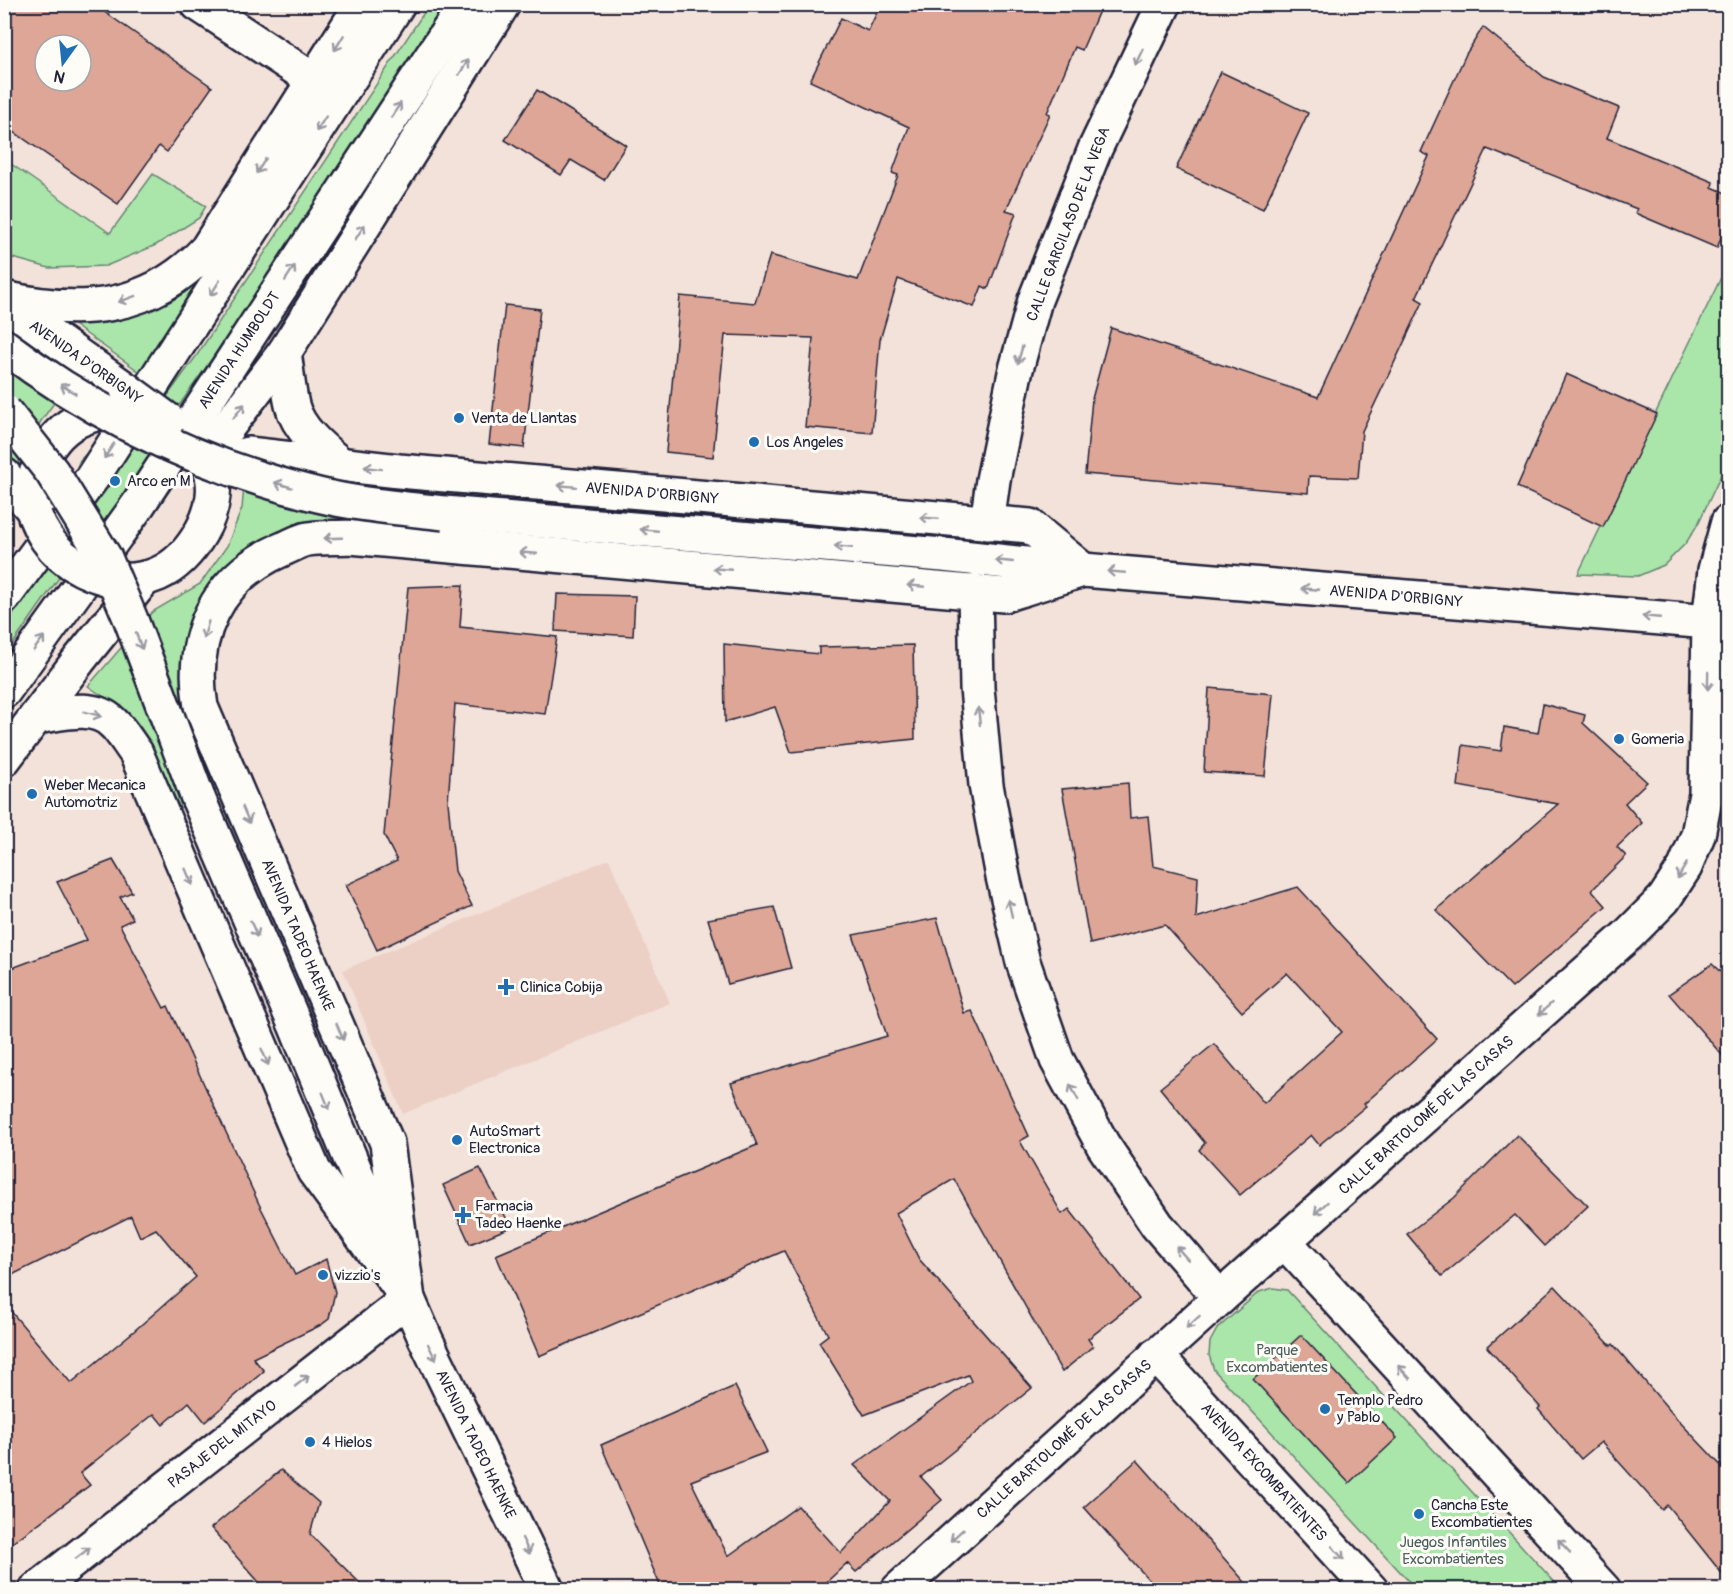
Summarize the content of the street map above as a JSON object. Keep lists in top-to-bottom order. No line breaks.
{"streets":{"main road":["CALLE GARCILASO DE LA VEGA","AVENIDA HUMBOLDT","AVENIDA D'ORBIGNY","AVENIDA TADEO HAENKE","CALLE BARTOLOMÉ DE LAS CASAS","PASAJE DEL MITAYO","AVENIDA EXCOMBATIENTES"]},"crossings":[["CALLE GARCILASO DE LA VEGA","AVENIDA D'ORBIGNY"],["AVENIDA D'ORBIGNY","AVENIDA TADEO HAENKE"],["AVENIDA D'ORBIGNY","CALLE BARTOLOMÉ DE LAS CASAS"],["AVENIDA TADEO HAENKE","PASAJE DEL MITAYO"],["CALLE BARTOLOMÉ DE LAS CASAS","AVENIDA EXCOMBATIENTES"]],"one_way":["CALLE GARCILASO DE LA VEGA","CALLE BARTOLOMÉ DE LAS CASAS","PASAJE DEL MITAYO"],"parks":["Parque Excombatientes","Juegos Infantiles Excombatientes"],"places":{"other":["Venta de Llantas","Los Angeles","Arco en M","Gomeria","Weber Mecanica Automotriz","AutoSmart Electronica","vizzio's","Templo Pedro y Pablo","4 Hielos","Cancha Este Excombatientes"],"health":["Clinica Cobija","Farmacia Tadeo Haenke"]},"north":"bottom"}
